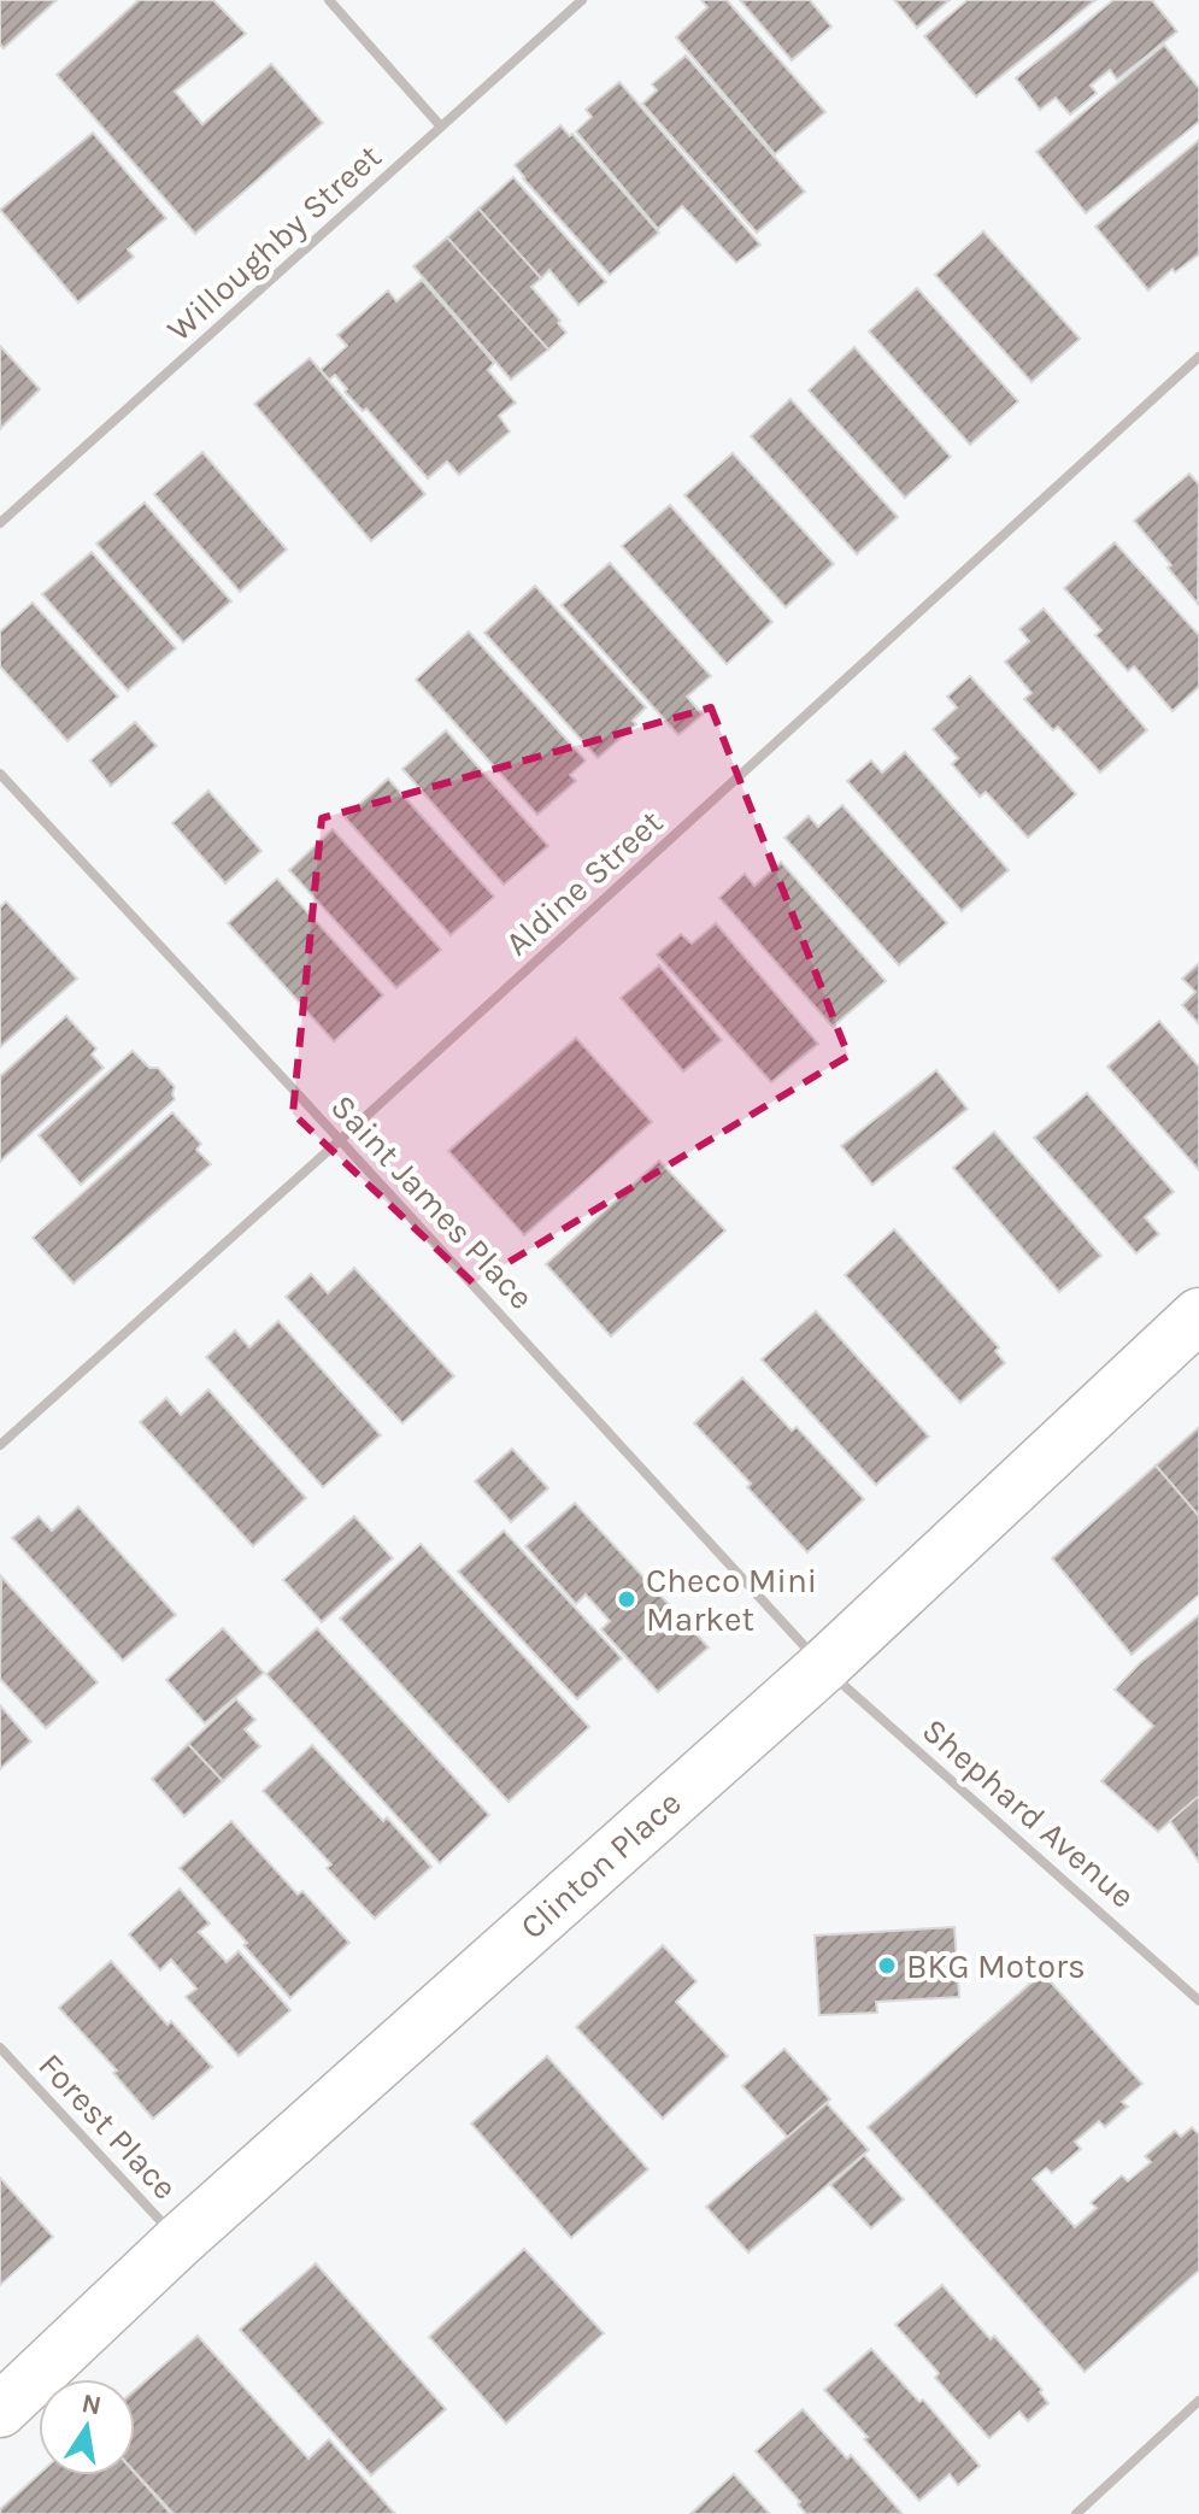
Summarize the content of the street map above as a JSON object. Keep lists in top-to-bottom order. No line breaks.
{"streets":{"street":["Willoughby Street","Aldine Street","Saint James Place","Shephard Avenue","Clinton Place","Forest Place"]},"crossings":[["Aldine Street","Saint James Place"],["Saint James Place","Shephard Avenue"],["Saint James Place","Clinton Place"],["Shephard Avenue","Clinton Place"],["Clinton Place","Forest Place"]],"places":["Checo Mini Market","BKG Motors"],"north":"top"}
